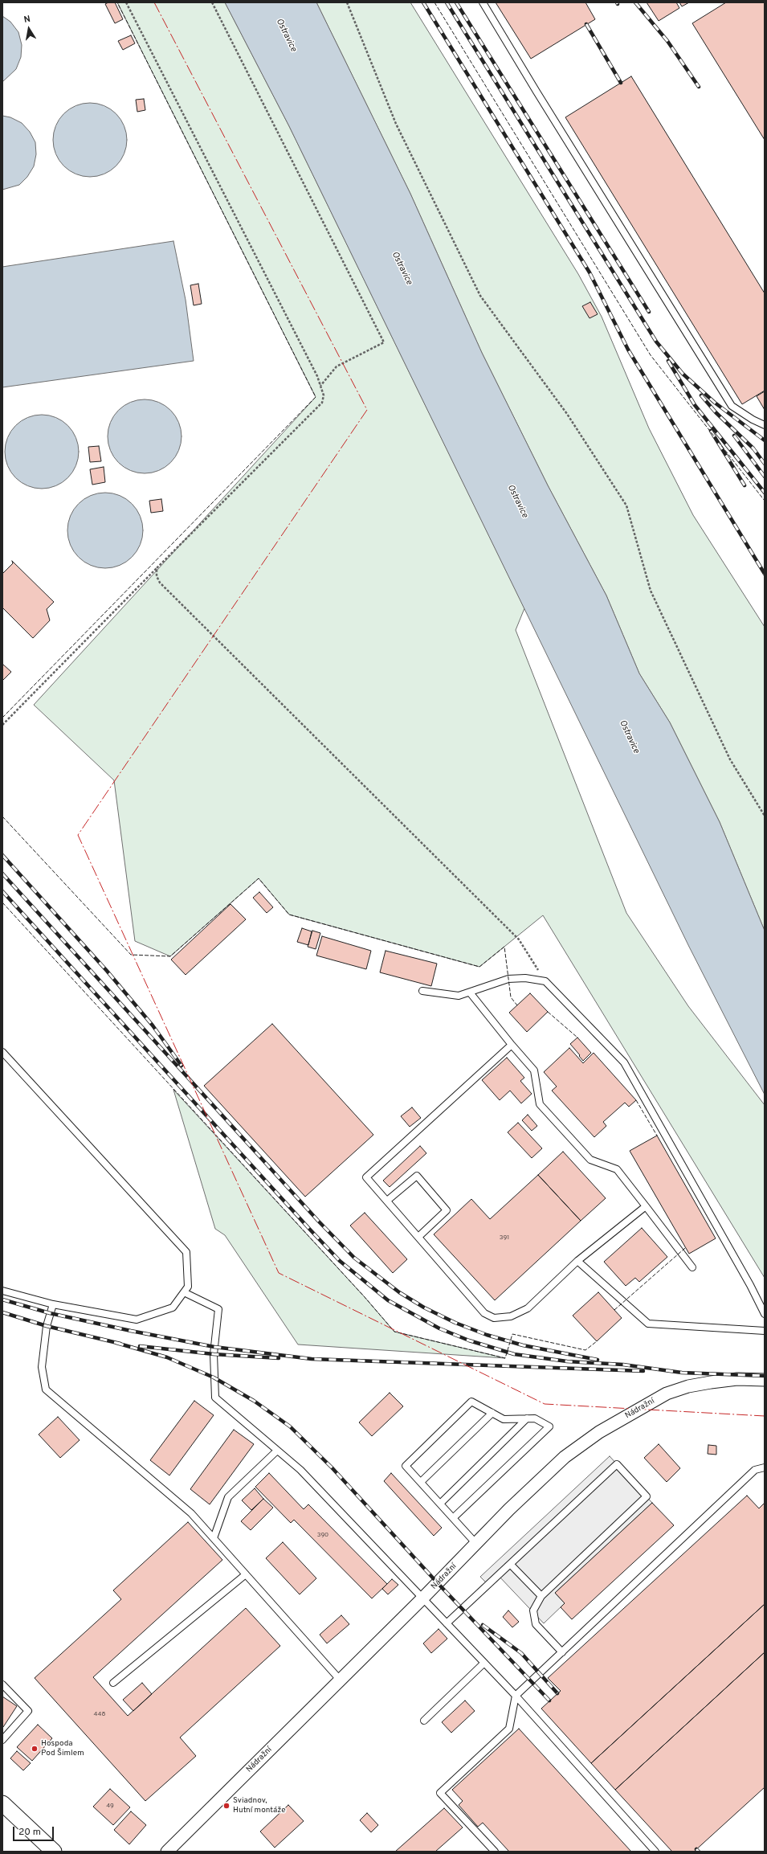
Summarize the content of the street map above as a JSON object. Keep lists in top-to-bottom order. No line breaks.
{"streets":{"street":["Nádražní"]},"water":["Ostravice"],"places":["Hospoda Pod Šimlem","Sviadnov, Hutní montáže"],"house_numbers":["391","390","448","49"],"scale_bar":"20 m","north":"top"}
